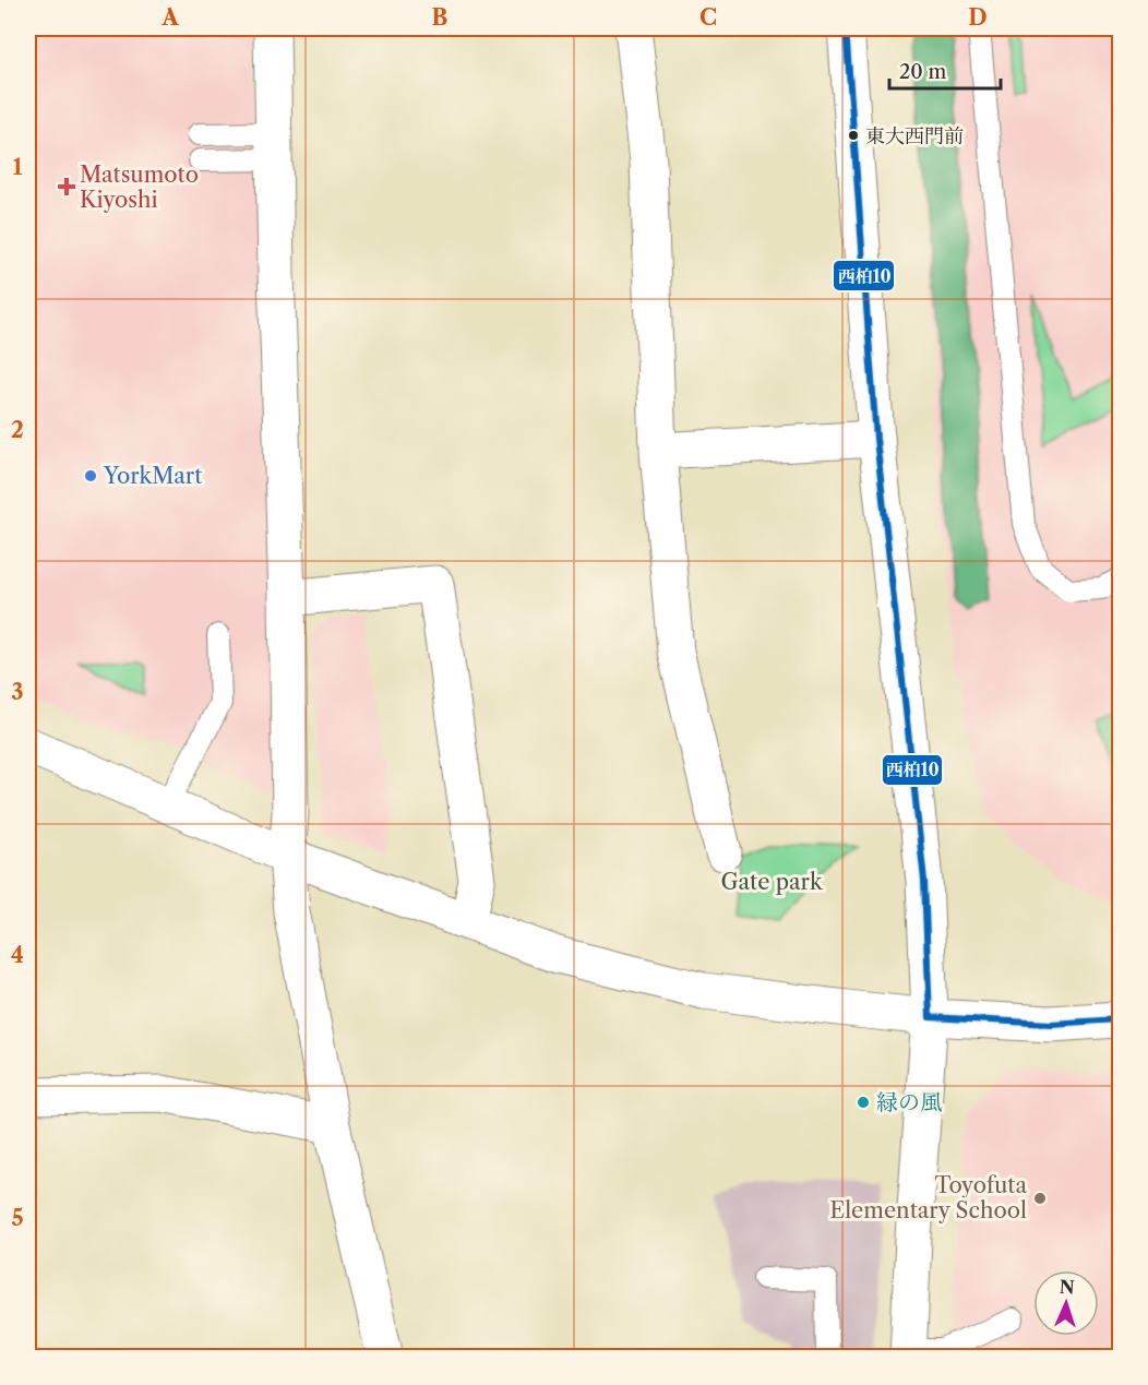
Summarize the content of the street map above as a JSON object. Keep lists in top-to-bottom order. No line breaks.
{"parks":["Gate park"],"places":{"other":["東大西門前","YorkMart","緑の風","Toyofuta Elementary School"],"health":["Matsumoto Kiyoshi"]},"lines":["transit line 西柏10"],"scale_bar":"20 m","north":"top","grid":{"columns":["A","B","C","D"],"rows":["1","2","3","4","5"]}}
